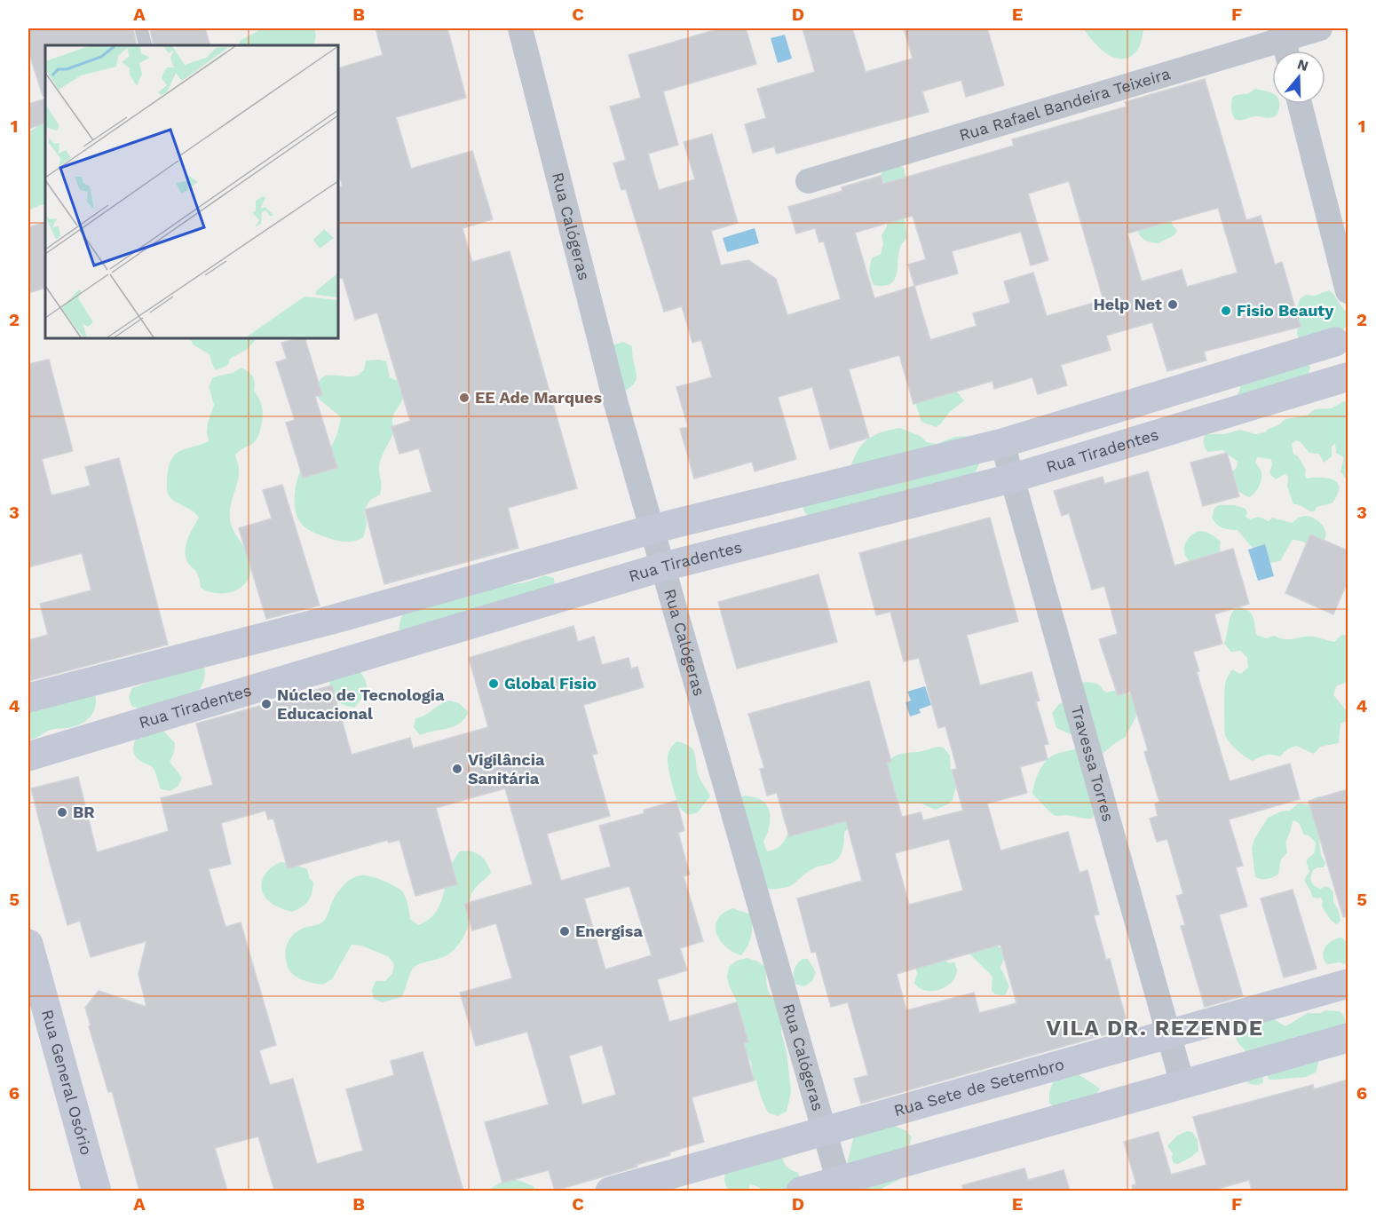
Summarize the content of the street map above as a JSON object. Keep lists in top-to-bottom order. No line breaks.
{"streets":{"main road":["Rua Tiradentes","Rua General Osório","Rua Sete de Setembro"],"street":["Rua Rafael Bandeira Teixeira","Rua Calógeras","Travessa Torres"]},"crossings":[["Rua Calógeras","Rua Tiradentes"],["Rua Calógeras","Rua Sete de Setembro"],["Rua Tiradentes","Travessa Torres"],["Travessa Torres","Rua Sete de Setembro"]],"districts":["VILA DR. REZENDE"],"places":["Help Net","Fisio Beauty","EE Ade Marques","Global Fisio","Núcleo de Tecnologia Educacional","Vigilância Sanitária","BR","Energisa"],"north":"top","grid":{"columns":["A","B","C","D","E","F"],"rows":["1","2","3","4","5","6"]}}
